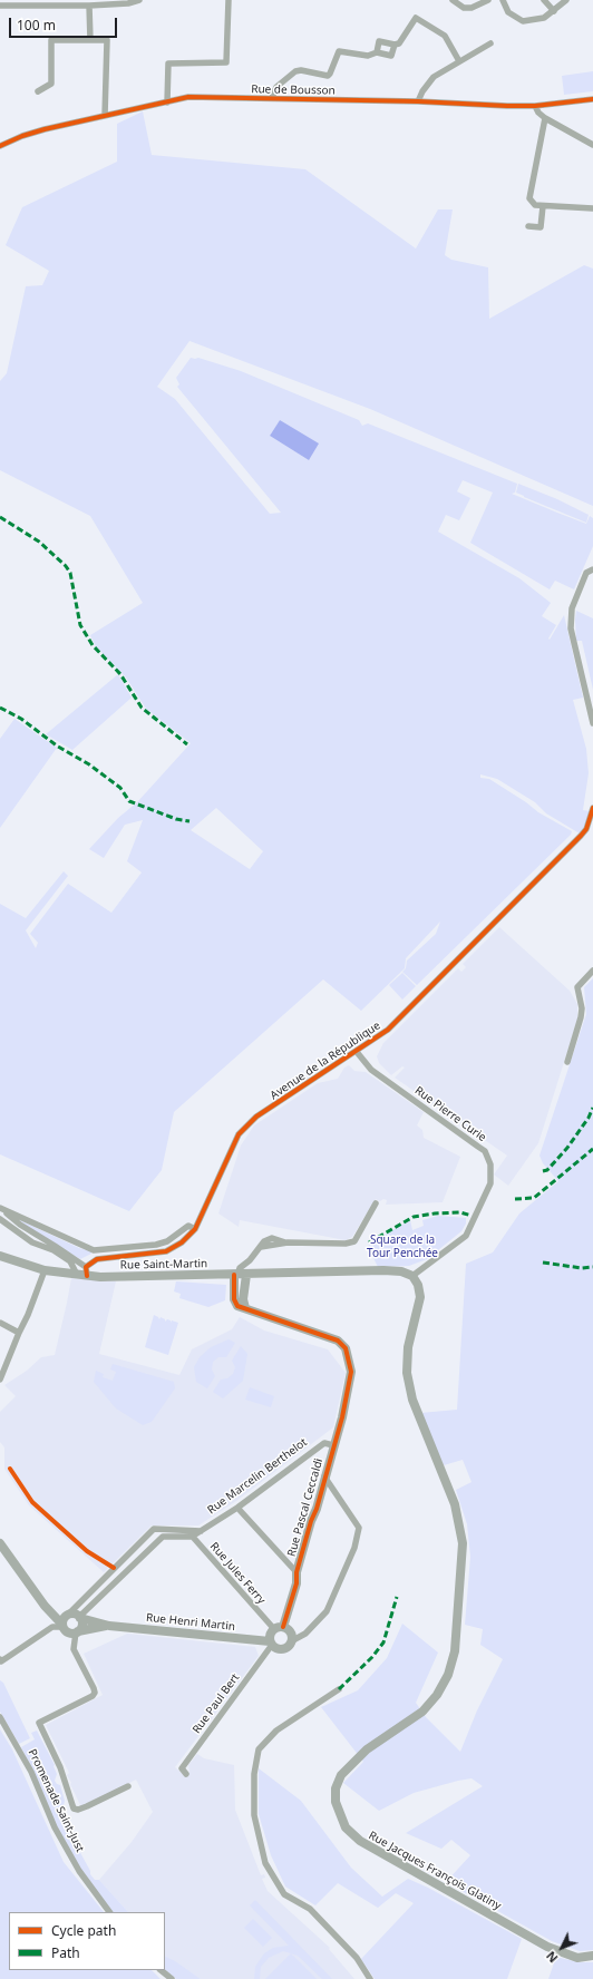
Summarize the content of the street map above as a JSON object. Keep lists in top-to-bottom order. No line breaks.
{"streets":{"main road":["Rue Saint-Martin","Rue Pascal Ceccaldi","Rue Henri Martin","Rue Jacques François Glatiny"],"street":["Rue de Bousson","Avenue de la République","Rue Pierre Curie","Rue Marcelin Berthelot","Rue Jules Ferry","Rue Paul Bert","Promenade Saint-Just"]},"crossings":[["Avenue de la République","Rue Pierre Curie"],["Avenue de la République","Rue Saint-Martin"],["Rue Pierre Curie","Rue Saint-Martin"],["Rue Pierre Curie","Rue Jacques François Glatiny"],["Rue Saint-Martin","Rue Jacques François Glatiny"],["Rue Marcelin Berthelot","Rue Pascal Ceccaldi"],["Rue Marcelin Berthelot","Rue Jules Ferry"],["Rue Pascal Ceccaldi","Rue Jules Ferry"],["Rue Pascal Ceccaldi","Rue Henri Martin"],["Rue Pascal Ceccaldi","Rue Paul Bert"],["Rue Jules Ferry","Rue Henri Martin"],["Rue Jules Ferry","Rue Paul Bert"],["Rue Henri Martin","Rue Paul Bert"]],"parks":["Square de la Tour Penchée"],"legend":["Cycle path","Path"],"scale_bar":"100 m","north":"bottom left"}
